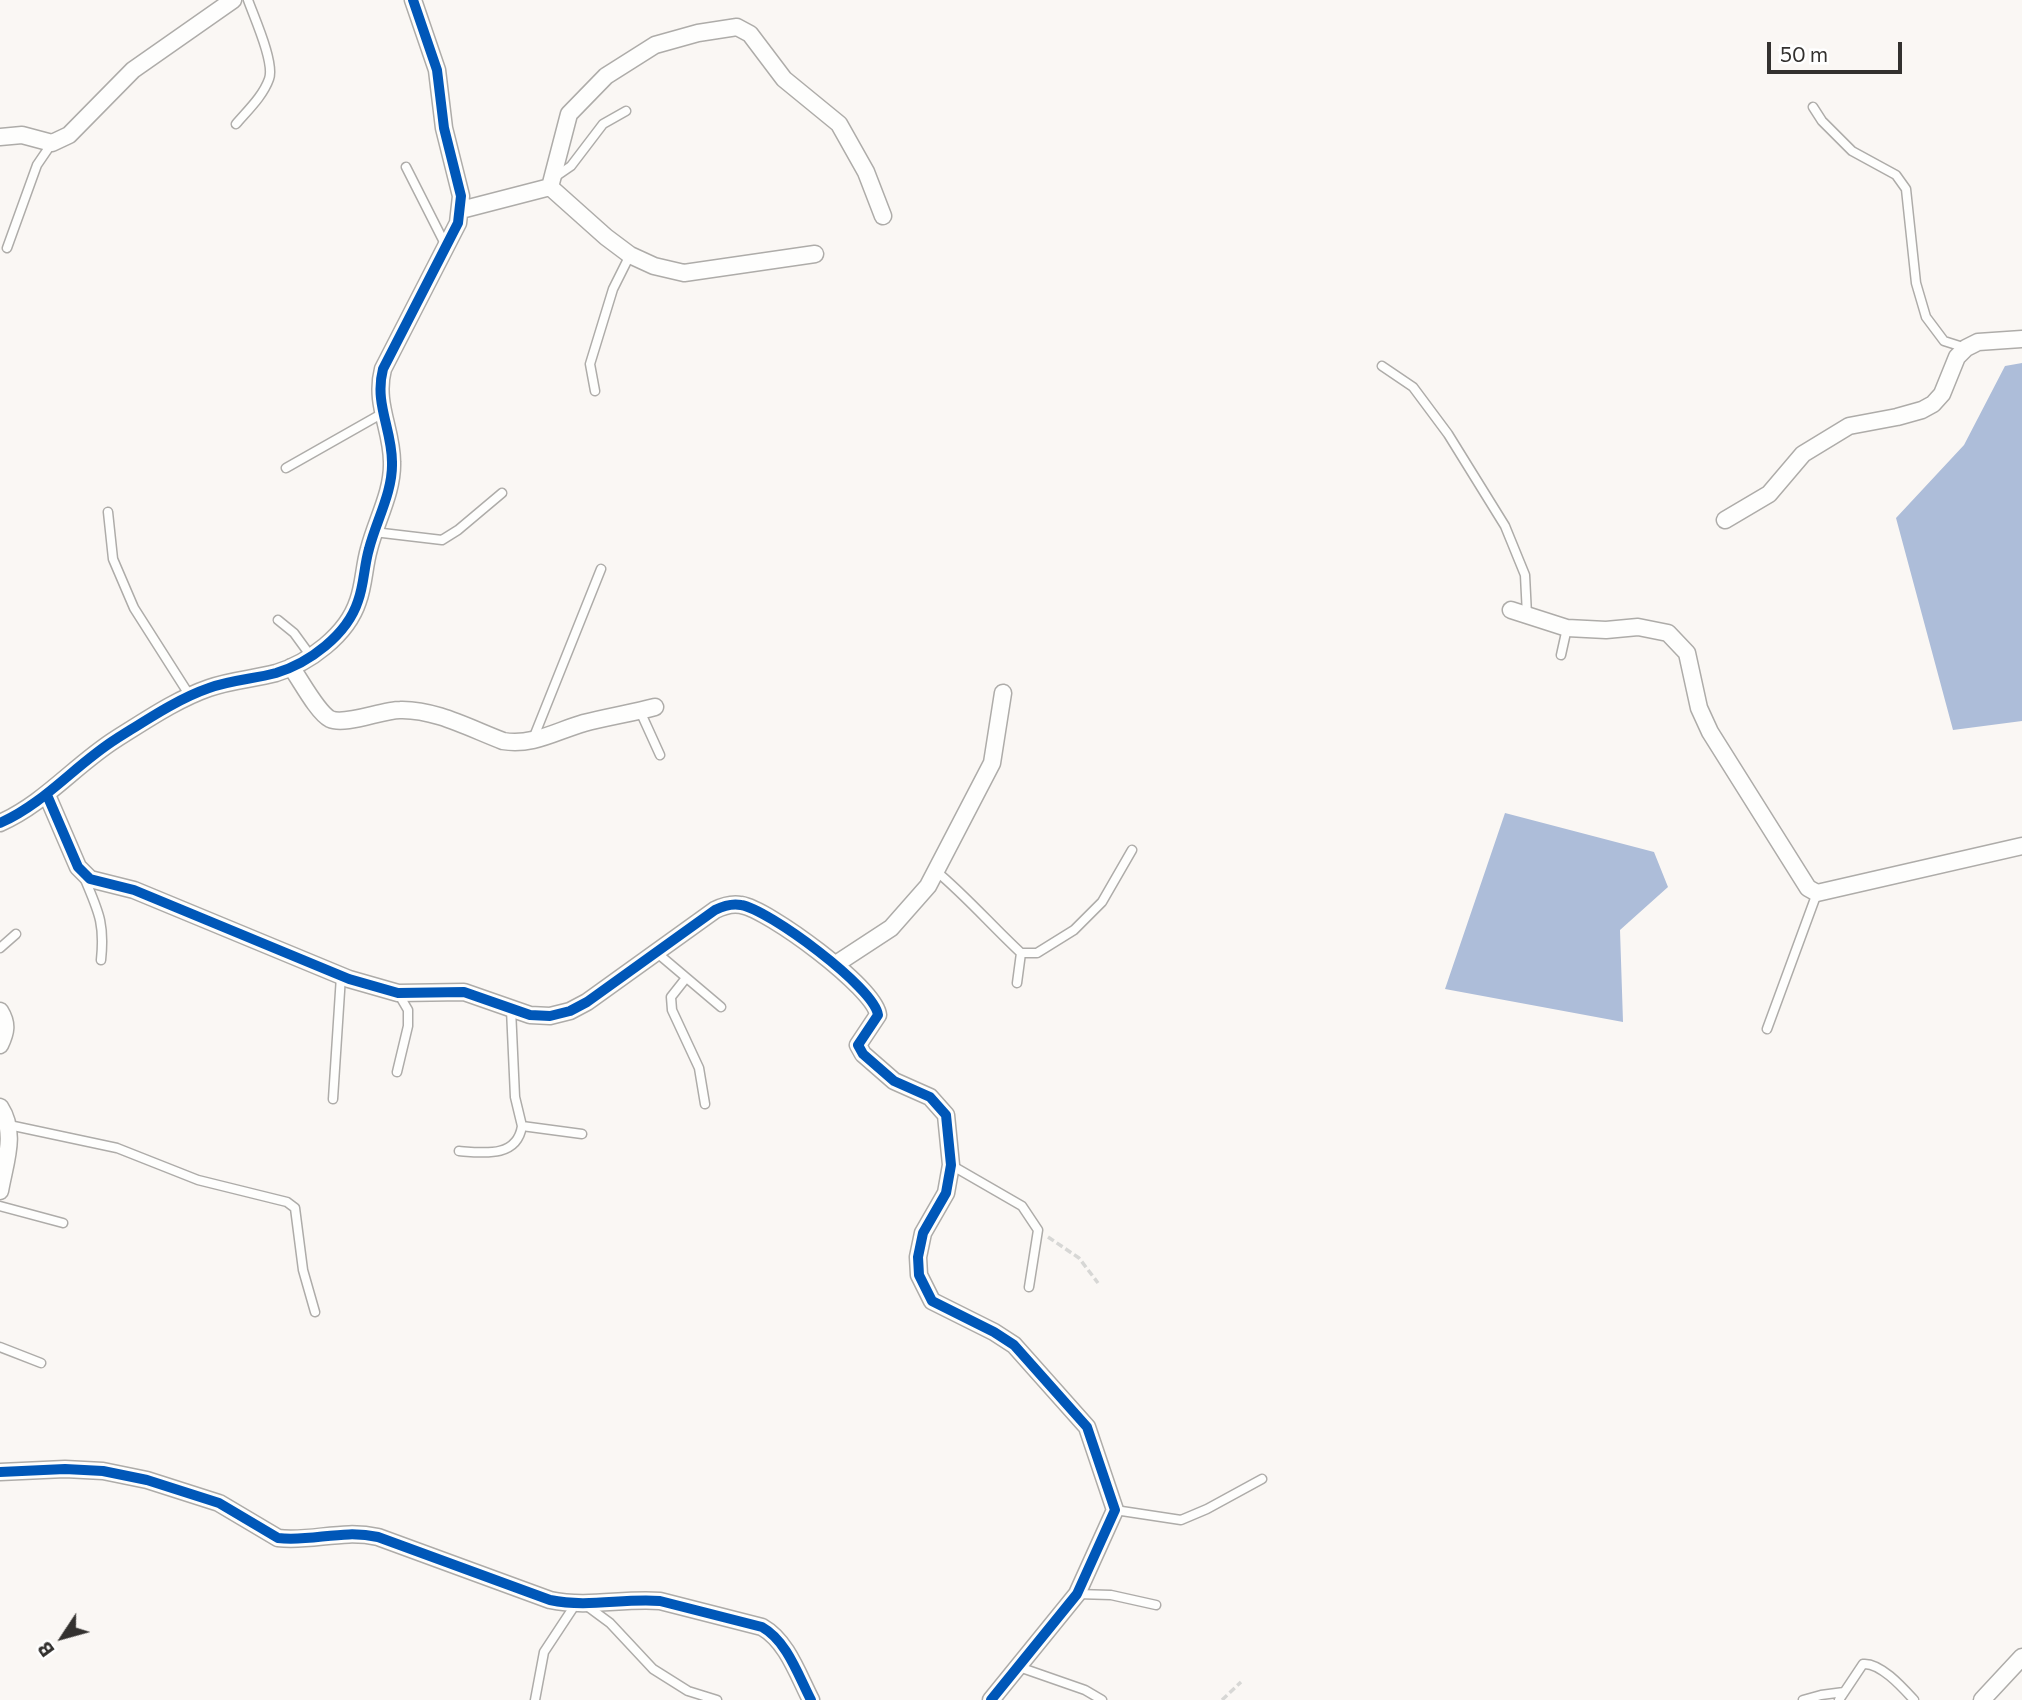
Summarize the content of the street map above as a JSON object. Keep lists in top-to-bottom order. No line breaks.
{"scale_bar":"50 m","north":"bottom left"}
